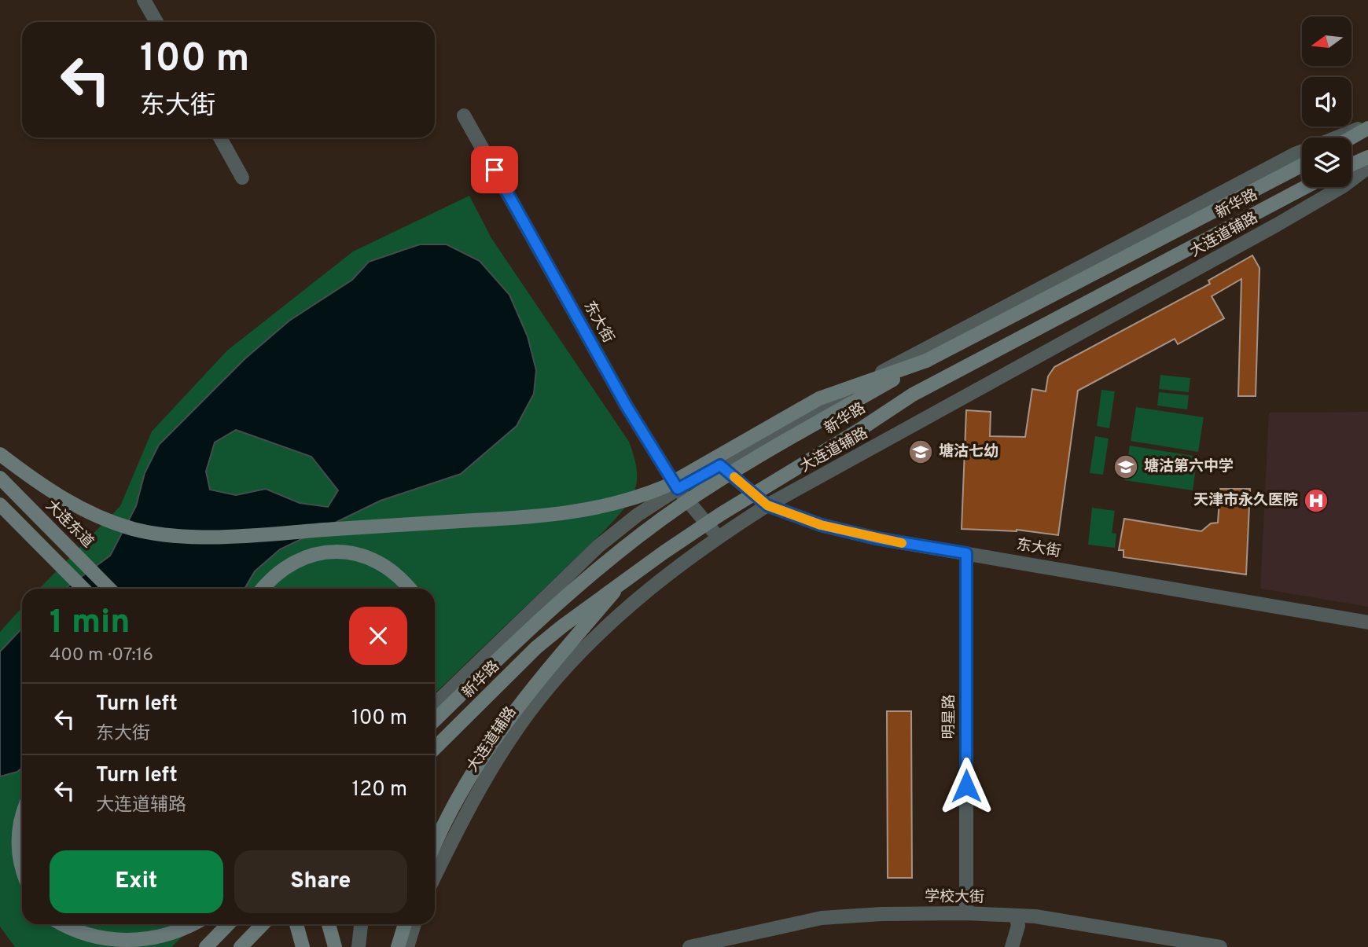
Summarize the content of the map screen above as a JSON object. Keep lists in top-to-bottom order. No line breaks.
{"streets":{"main road":["新华路","大连东道"],"street":["大连道辅路","东大街","明星路","学校大街"]},"crossings":[["大连道辅路","东大街"],["东大街","明星路"],["明星路","学校大街"]],"places":{"school or university":["塘沽七幼","塘沽第六中学"],"hospital":["天津市永久医院"]},"north":"left","page":{"turn":["100 m","东大街"],"heading":["1 min","400 m · 07:16"],"list":[{"name":"Turn left","note":"东大街","value":"100 m"},{"name":"Turn left","note":"大连道辅路","value":"120 m"}],"buttons":["Exit","Share"]}}
